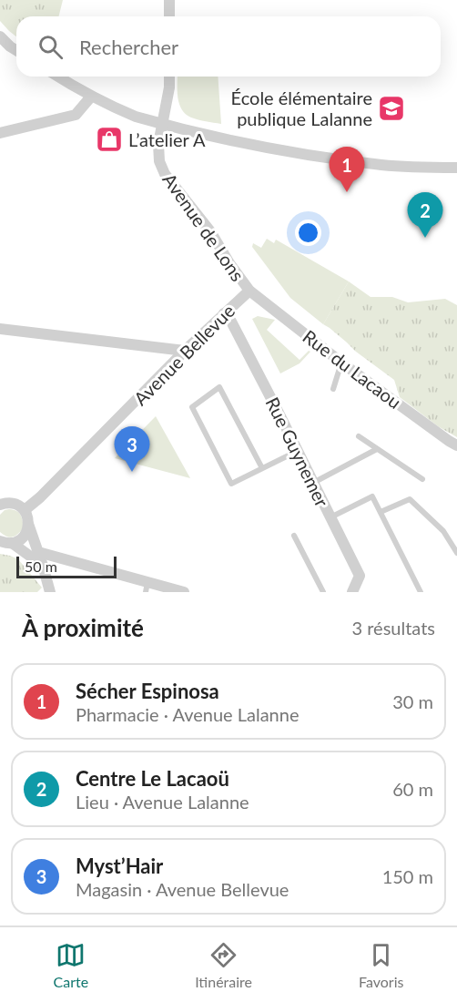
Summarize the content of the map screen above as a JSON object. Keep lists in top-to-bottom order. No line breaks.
{"streets":{"street":["Avenue de Lons","Avenue Bellevue","Rue du Lacaou","Rue Guynemer"]},"crossings":[["Avenue de Lons","Avenue Bellevue"],["Avenue de Lons","Rue du Lacaou"],["Avenue Bellevue","Rue du Lacaou"],["Avenue Bellevue","Rue Guynemer"]],"places":{"school or university":["École élémentaire publique Lalanne"],"shop":["L’atelier A"]},"scale_bar":"50 m","page":{"search":"Rechercher","pins":["1","2","3"],"scale":"50 m","heading":["À proximité","3 résultats"],"list":[{"mark":"1","name":"Sécher Espinosa","note":"Pharmacie · Avenue Lalanne","value":"30 m"},{"mark":"2","name":"Centre Le Lacaoü","note":"Lieu · Avenue Lalanne","value":"60 m"},{"mark":"3","name":"Myst’Hair","note":"Magasin · Avenue Bellevue","value":"150 m"}],"nav":["Carte","Itinéraire","Favoris"]}}
